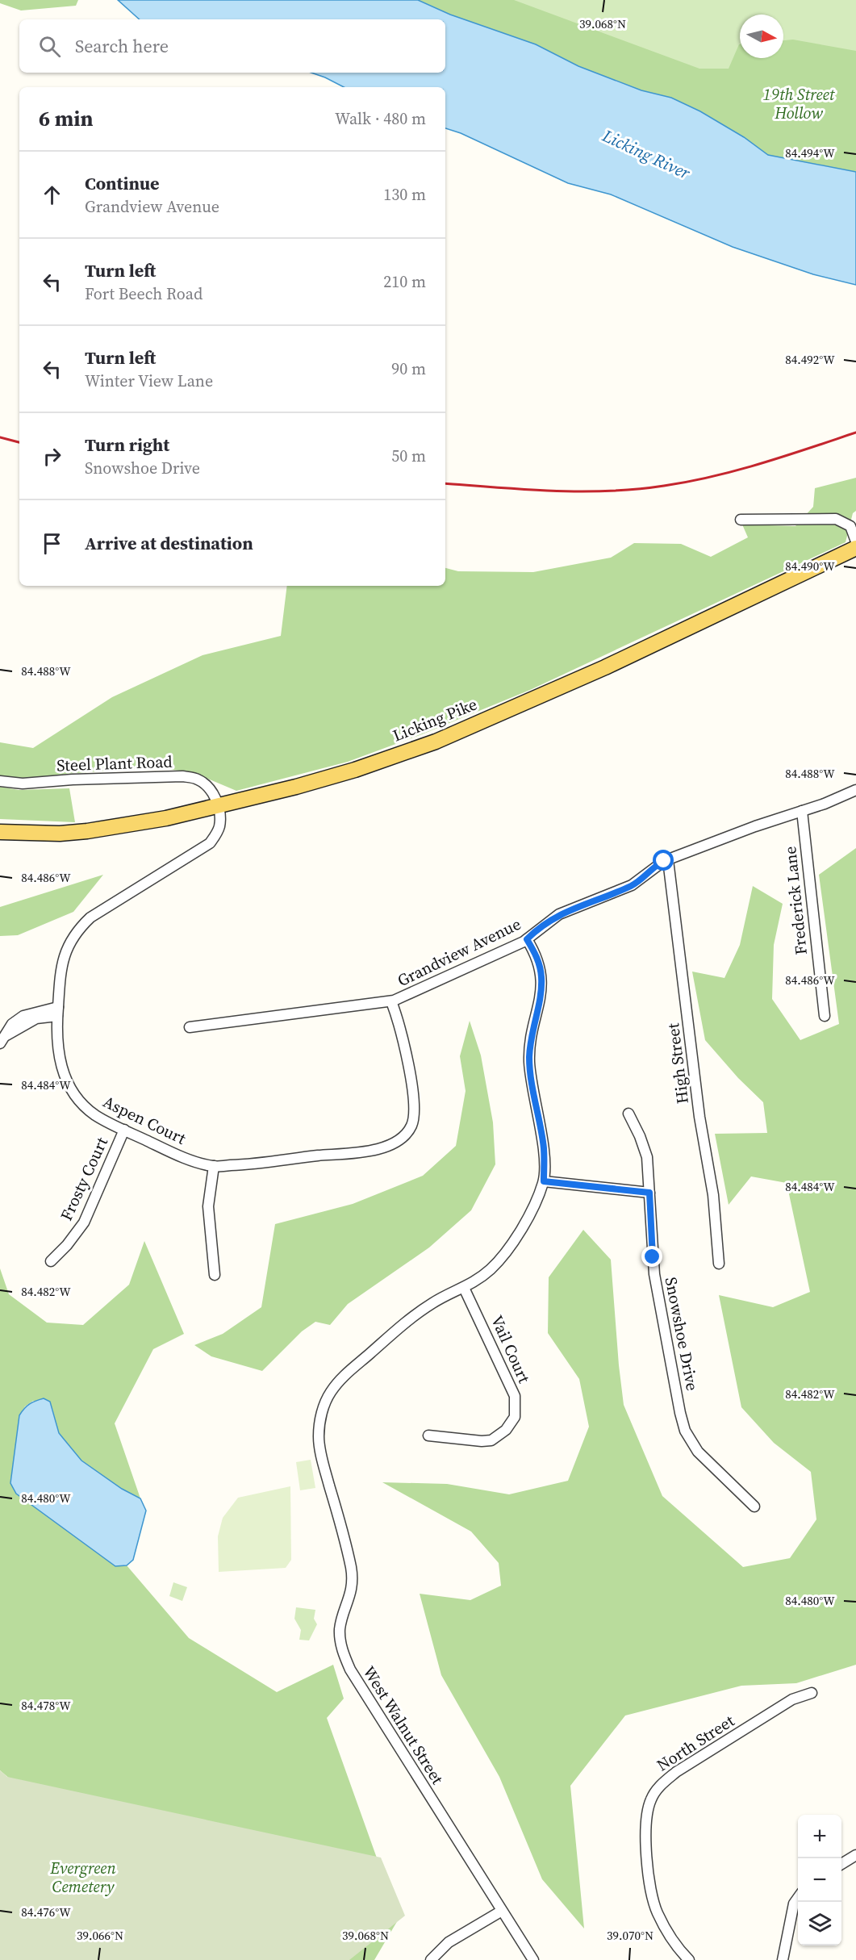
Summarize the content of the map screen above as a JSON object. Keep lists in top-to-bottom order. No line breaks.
{"streets":{"main road":["Licking Pike"],"street":["Steel Plant Road","Frederick Lane","Grandview Avenue","High Street","Aspen Court","Frosty Court","Snowshoe Drive","Vail Court","West Walnut Street","North Street"]},"crossings":[["Licking Pike","Steel Plant Road"],["Licking Pike","Aspen Court"],["Steel Plant Road","Aspen Court"],["Frederick Lane","Grandview Avenue"],["Grandview Avenue","High Street"],["Grandview Avenue","Aspen Court"],["Aspen Court","Frosty Court"],["Vail Court","West Walnut Street"]],"water":["Licking River"],"parks":["19th Street Hollow","Evergreen Cemetery"],"north":"right","page":{"search":"Search here","heading":["6 min","Walk · 480 m"],"list":[["Continue","Grandview Avenue","130 m"],["Turn left","Fort Beech Road","210 m"],["Turn left","Winter View Lane","90 m"],["Turn right","Snowshoe Drive","50 m"],"Arrive at destination"],"map_buttons":["+","−"]},"coordinates":["39.068°N","84.494°W","84.492°W","84.490°W","84.488°W","84.486°W","84.484°W","84.482°W","84.480°W","84.478°W","84.476°W","39.066°N","39.070°N"]}
